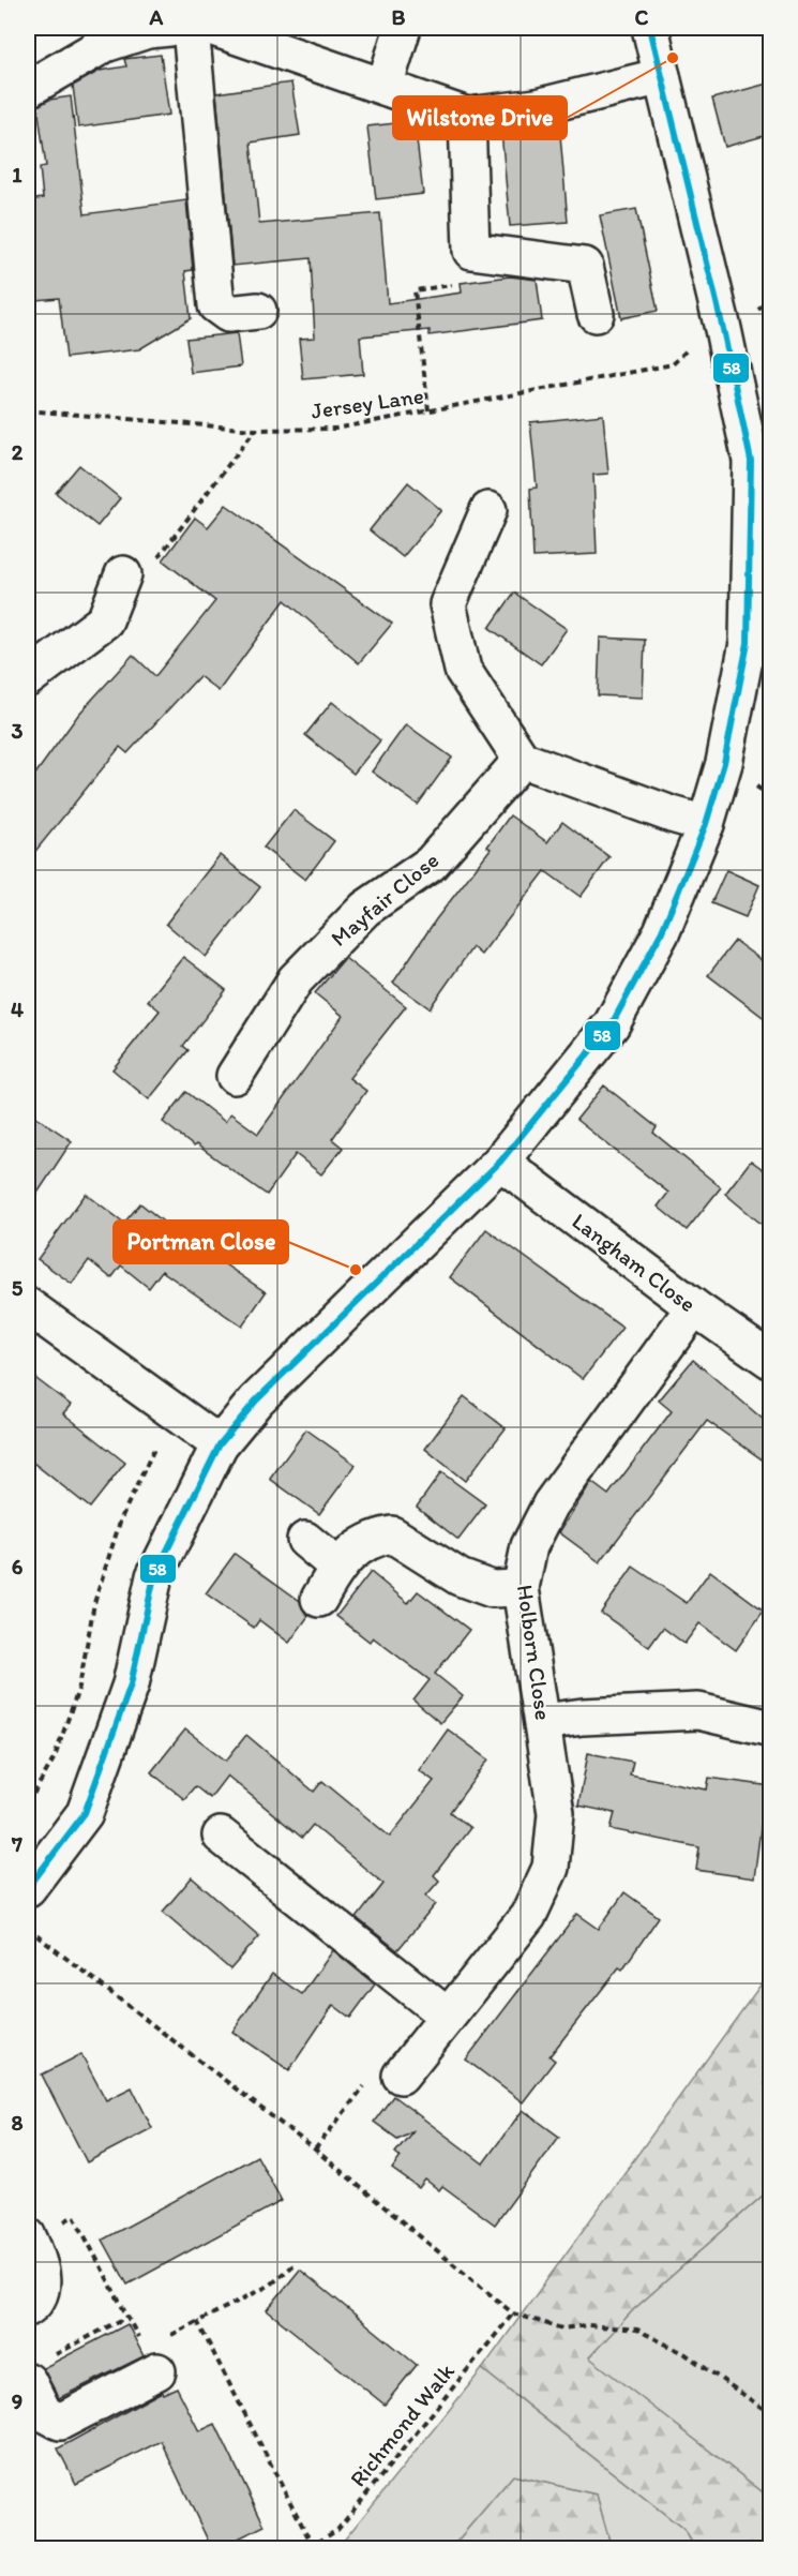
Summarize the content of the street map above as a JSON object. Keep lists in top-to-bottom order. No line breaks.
{"streets":{"street":["Mayfair Close","Langham Close","Holborn Close"],"path":["Jersey Lane","Richmond Walk"]},"crossings":[["Langham Close","Holborn Close"]],"places":["Wilstone Drive","Portman Close"],"lines":["transit line 58"],"grid":{"columns":["A","B","C"],"rows":["1","2","3","4","5","6","7","8","9"]}}
